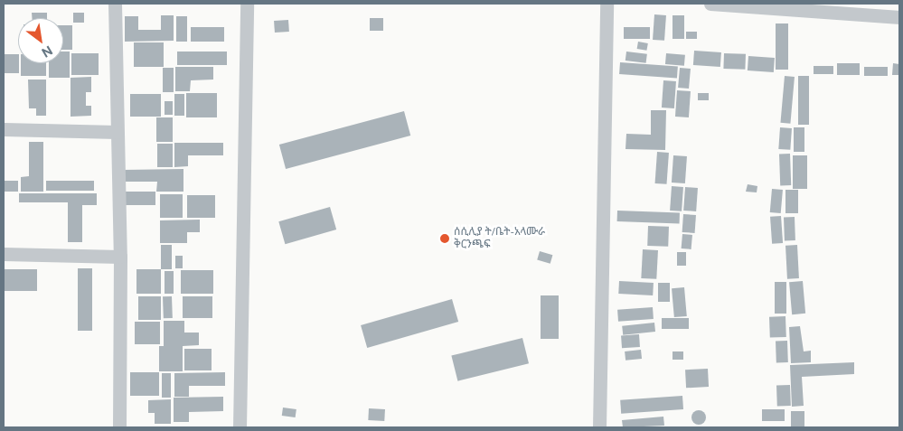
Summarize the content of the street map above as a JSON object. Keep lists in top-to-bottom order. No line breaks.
{"places":["ሰሲሊያ ት/ቤት-አላሙራ ቅርንጫፍ"],"north":"bottom right"}
